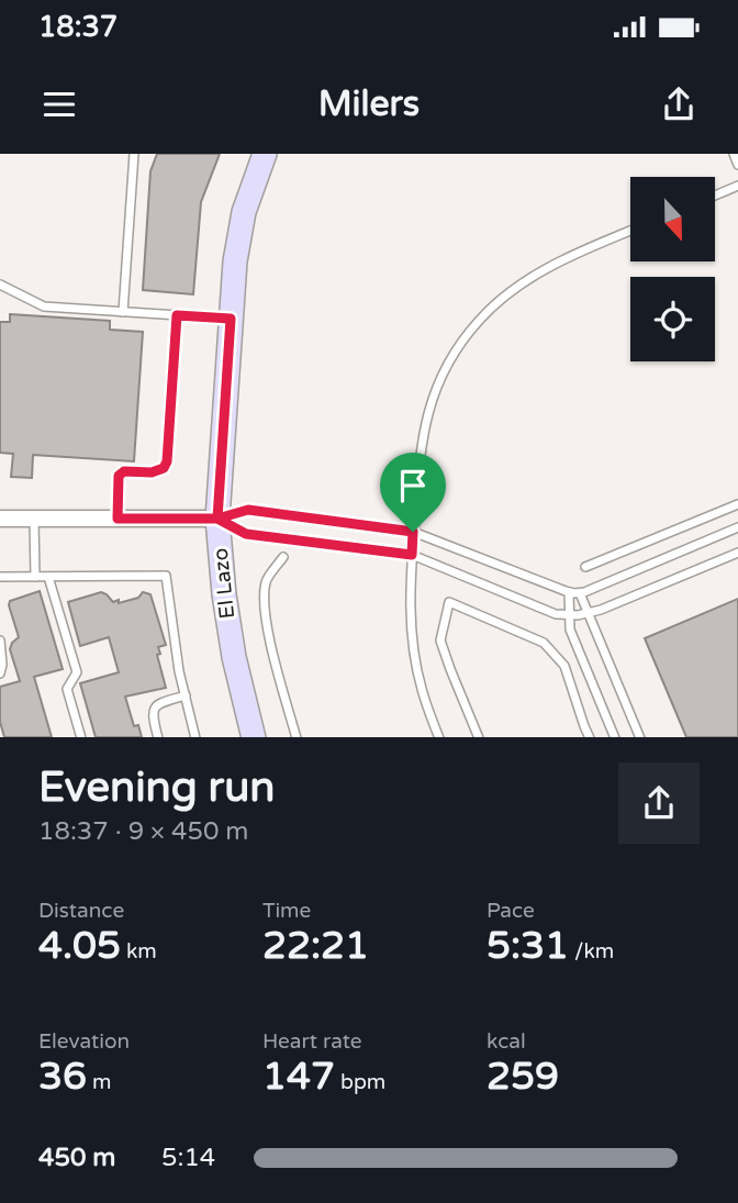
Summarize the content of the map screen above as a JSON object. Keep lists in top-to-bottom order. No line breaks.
{"streets":{"street":["El Lazo"]},"north":"bottom","page":{"status":"18:37","header":"Milers","heading":["Evening run","18:37 · 9 × 450 m"],"stats":[["Distance","4.05 km"],["Time","22:21"],["Pace","5:31 /km"],["Elevation","36 m"],["Heart rate","147 bpm"],["kcal","259"]],"list":[{"name":"450 m","note":"5:14"}]}}
